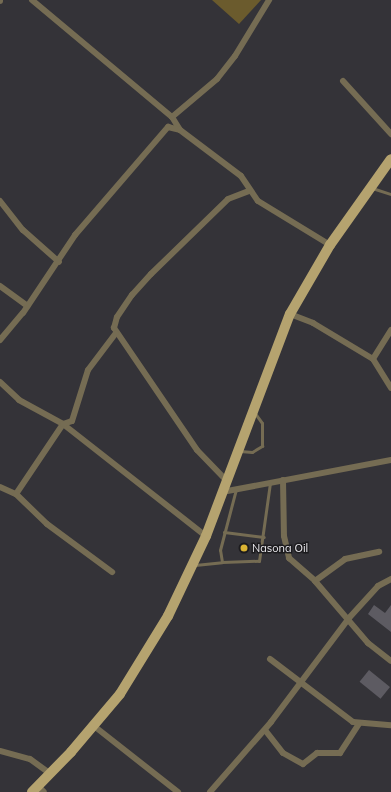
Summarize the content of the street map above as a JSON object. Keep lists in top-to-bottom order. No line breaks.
{"places":["Nasona Oil"]}
